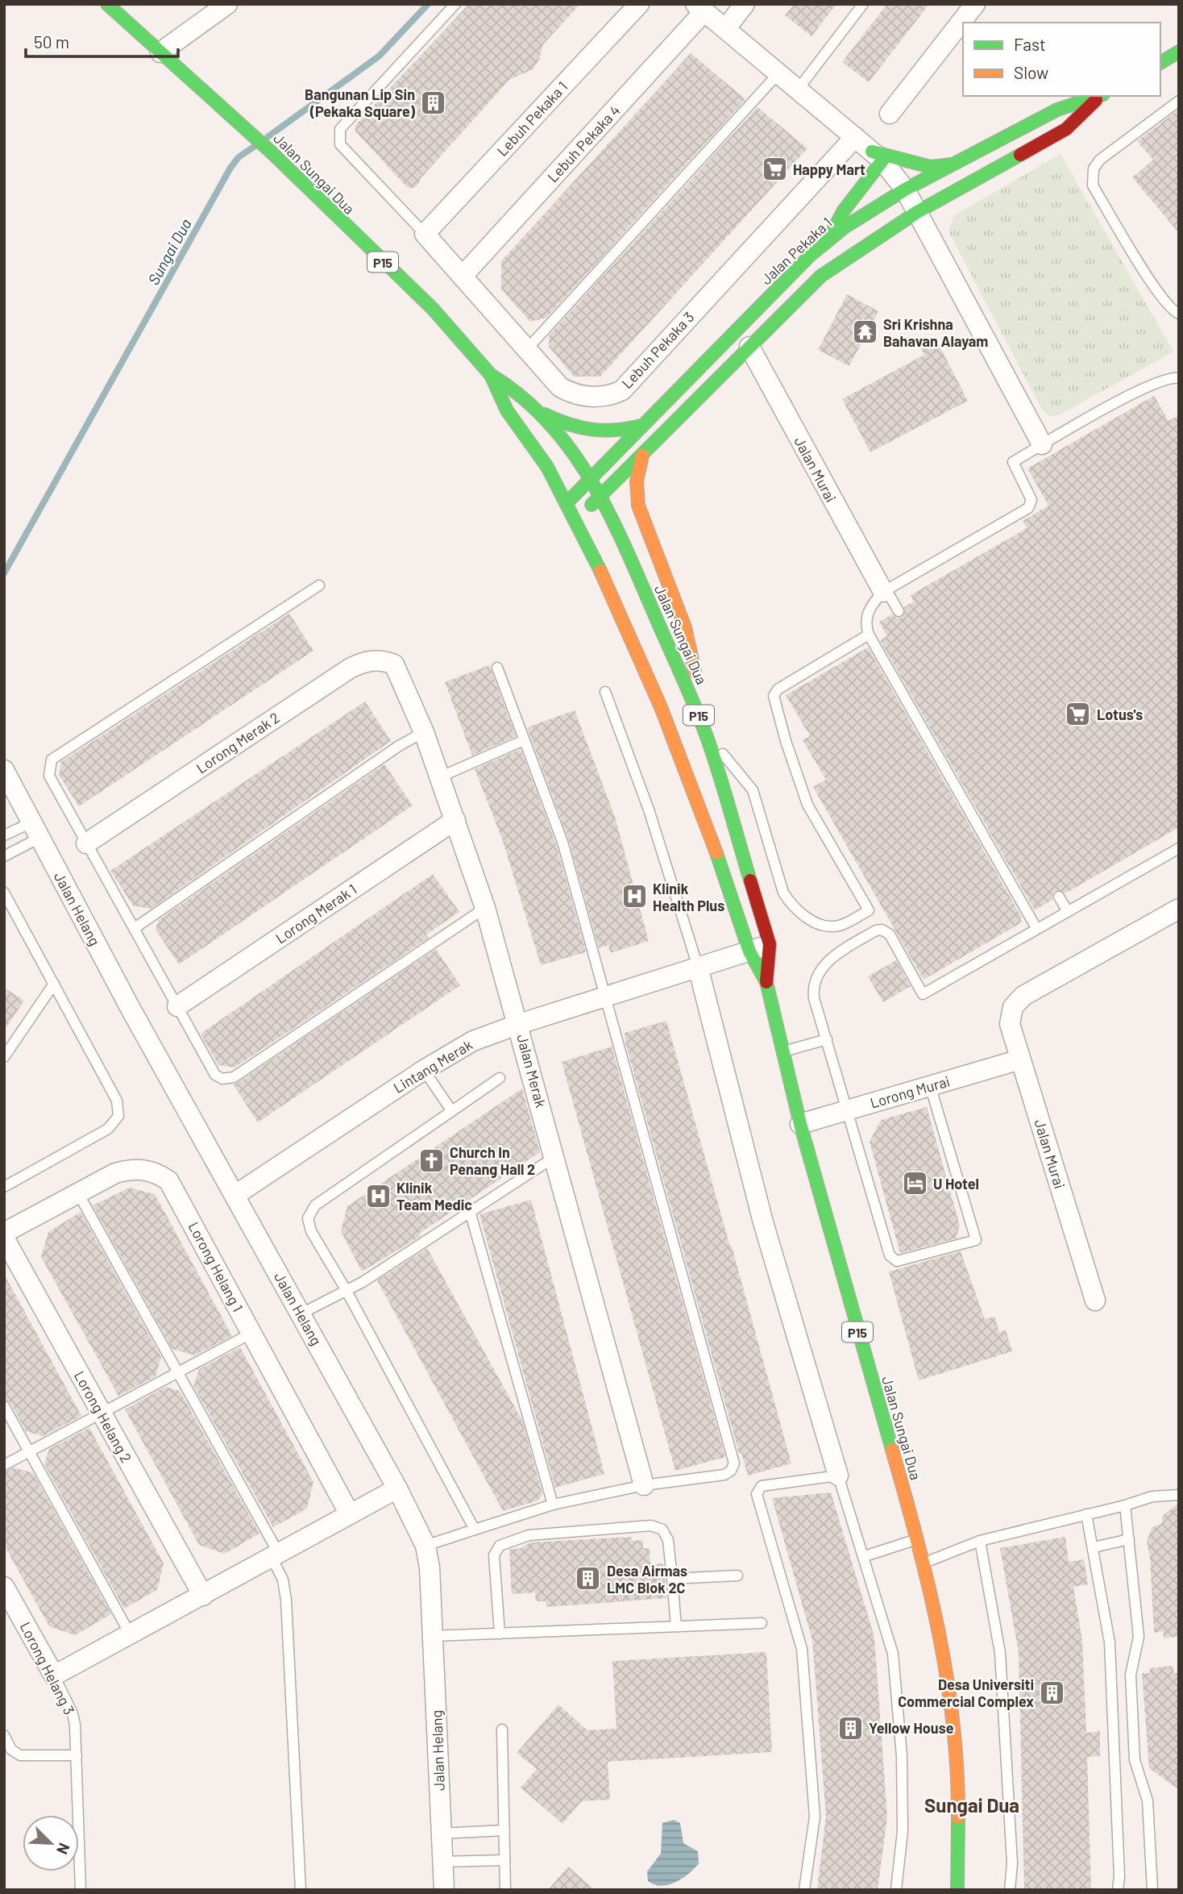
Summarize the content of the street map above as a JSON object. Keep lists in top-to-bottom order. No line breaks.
{"streets":{"main road":["Jalan Sungai Dua","Jalan Pekaka 1","P15"],"street":["Lebuh Pekaka 1","Lebuh Pekaka 4","Lebuh Pekaka 3","Jalan Murai","Lorong Merak 2","Jalan Helang","Lorong Merak 1","Lintang Merak","Jalan Merak","Lorong Murai","Lorong Helang 1","Lorong Helang 2","Lorong Helang 3"]},"crossings":[["Lebuh Pekaka 1","Lebuh Pekaka 3"],["Lebuh Pekaka 4","Lebuh Pekaka 3"],["Jalan Sungai Dua","Jalan Pekaka 1"],["Jalan Sungai Dua","Lintang Merak"],["Jalan Sungai Dua","Lorong Murai"],["Jalan Pekaka 1","Jalan Murai"],["Jalan Murai","Lorong Murai"],["Lorong Merak 2","Jalan Merak"],["Jalan Helang","Lintang Merak"],["Lorong Merak 1","Jalan Merak"],["Lintang Merak","Jalan Merak"],["Lorong Helang 1","Lorong Helang 2"]],"districts":["Sungai Dua"],"water":["Sungai Dua"],"places":{"building":["Bangunan Lip Sin (Pekaka Square)","Desa Airmas LMC Blok 2C","Desa Universiti Commercial Complex","Yellow House"],"supermarket":["Happy Mart","Lotus's"],"temple":["Sri Krishna Bahavan Alayam"],"hospital":["Klinik Health Plus","Klinik Team Medic"],"church":["Church In Penang Hall 2"],"hotel":["U Hotel"]},"legend":["Fast","Slow"],"scale_bar":"50 m","north":"bottom right"}
